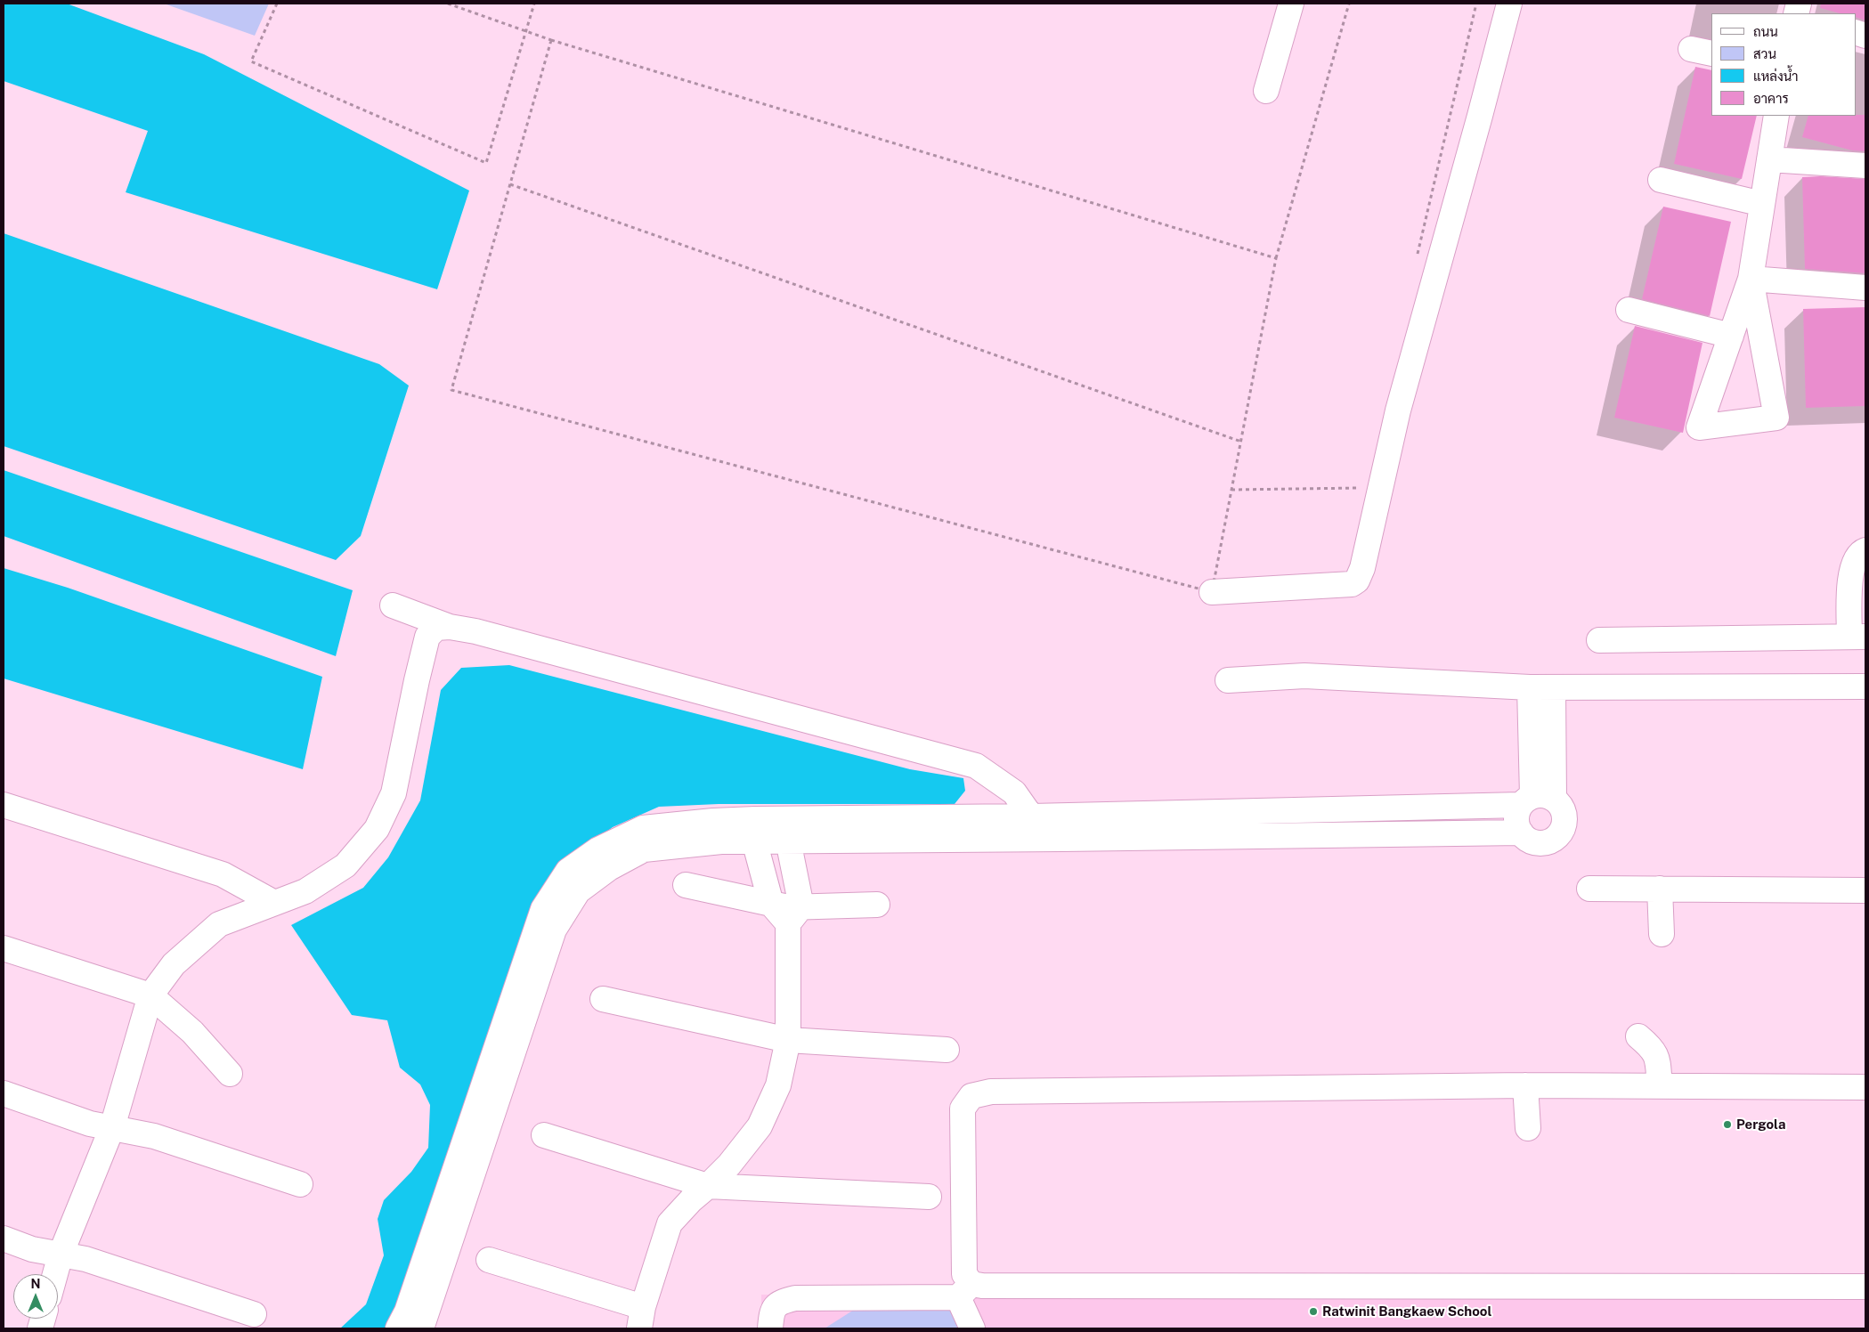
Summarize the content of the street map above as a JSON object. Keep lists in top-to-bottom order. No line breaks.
{"places":["Pergola","Ratwinit Bangkaew School"],"legend":["ถนน","สวน","แหล่งน้ำ","อาคาร"],"north":"top"}
